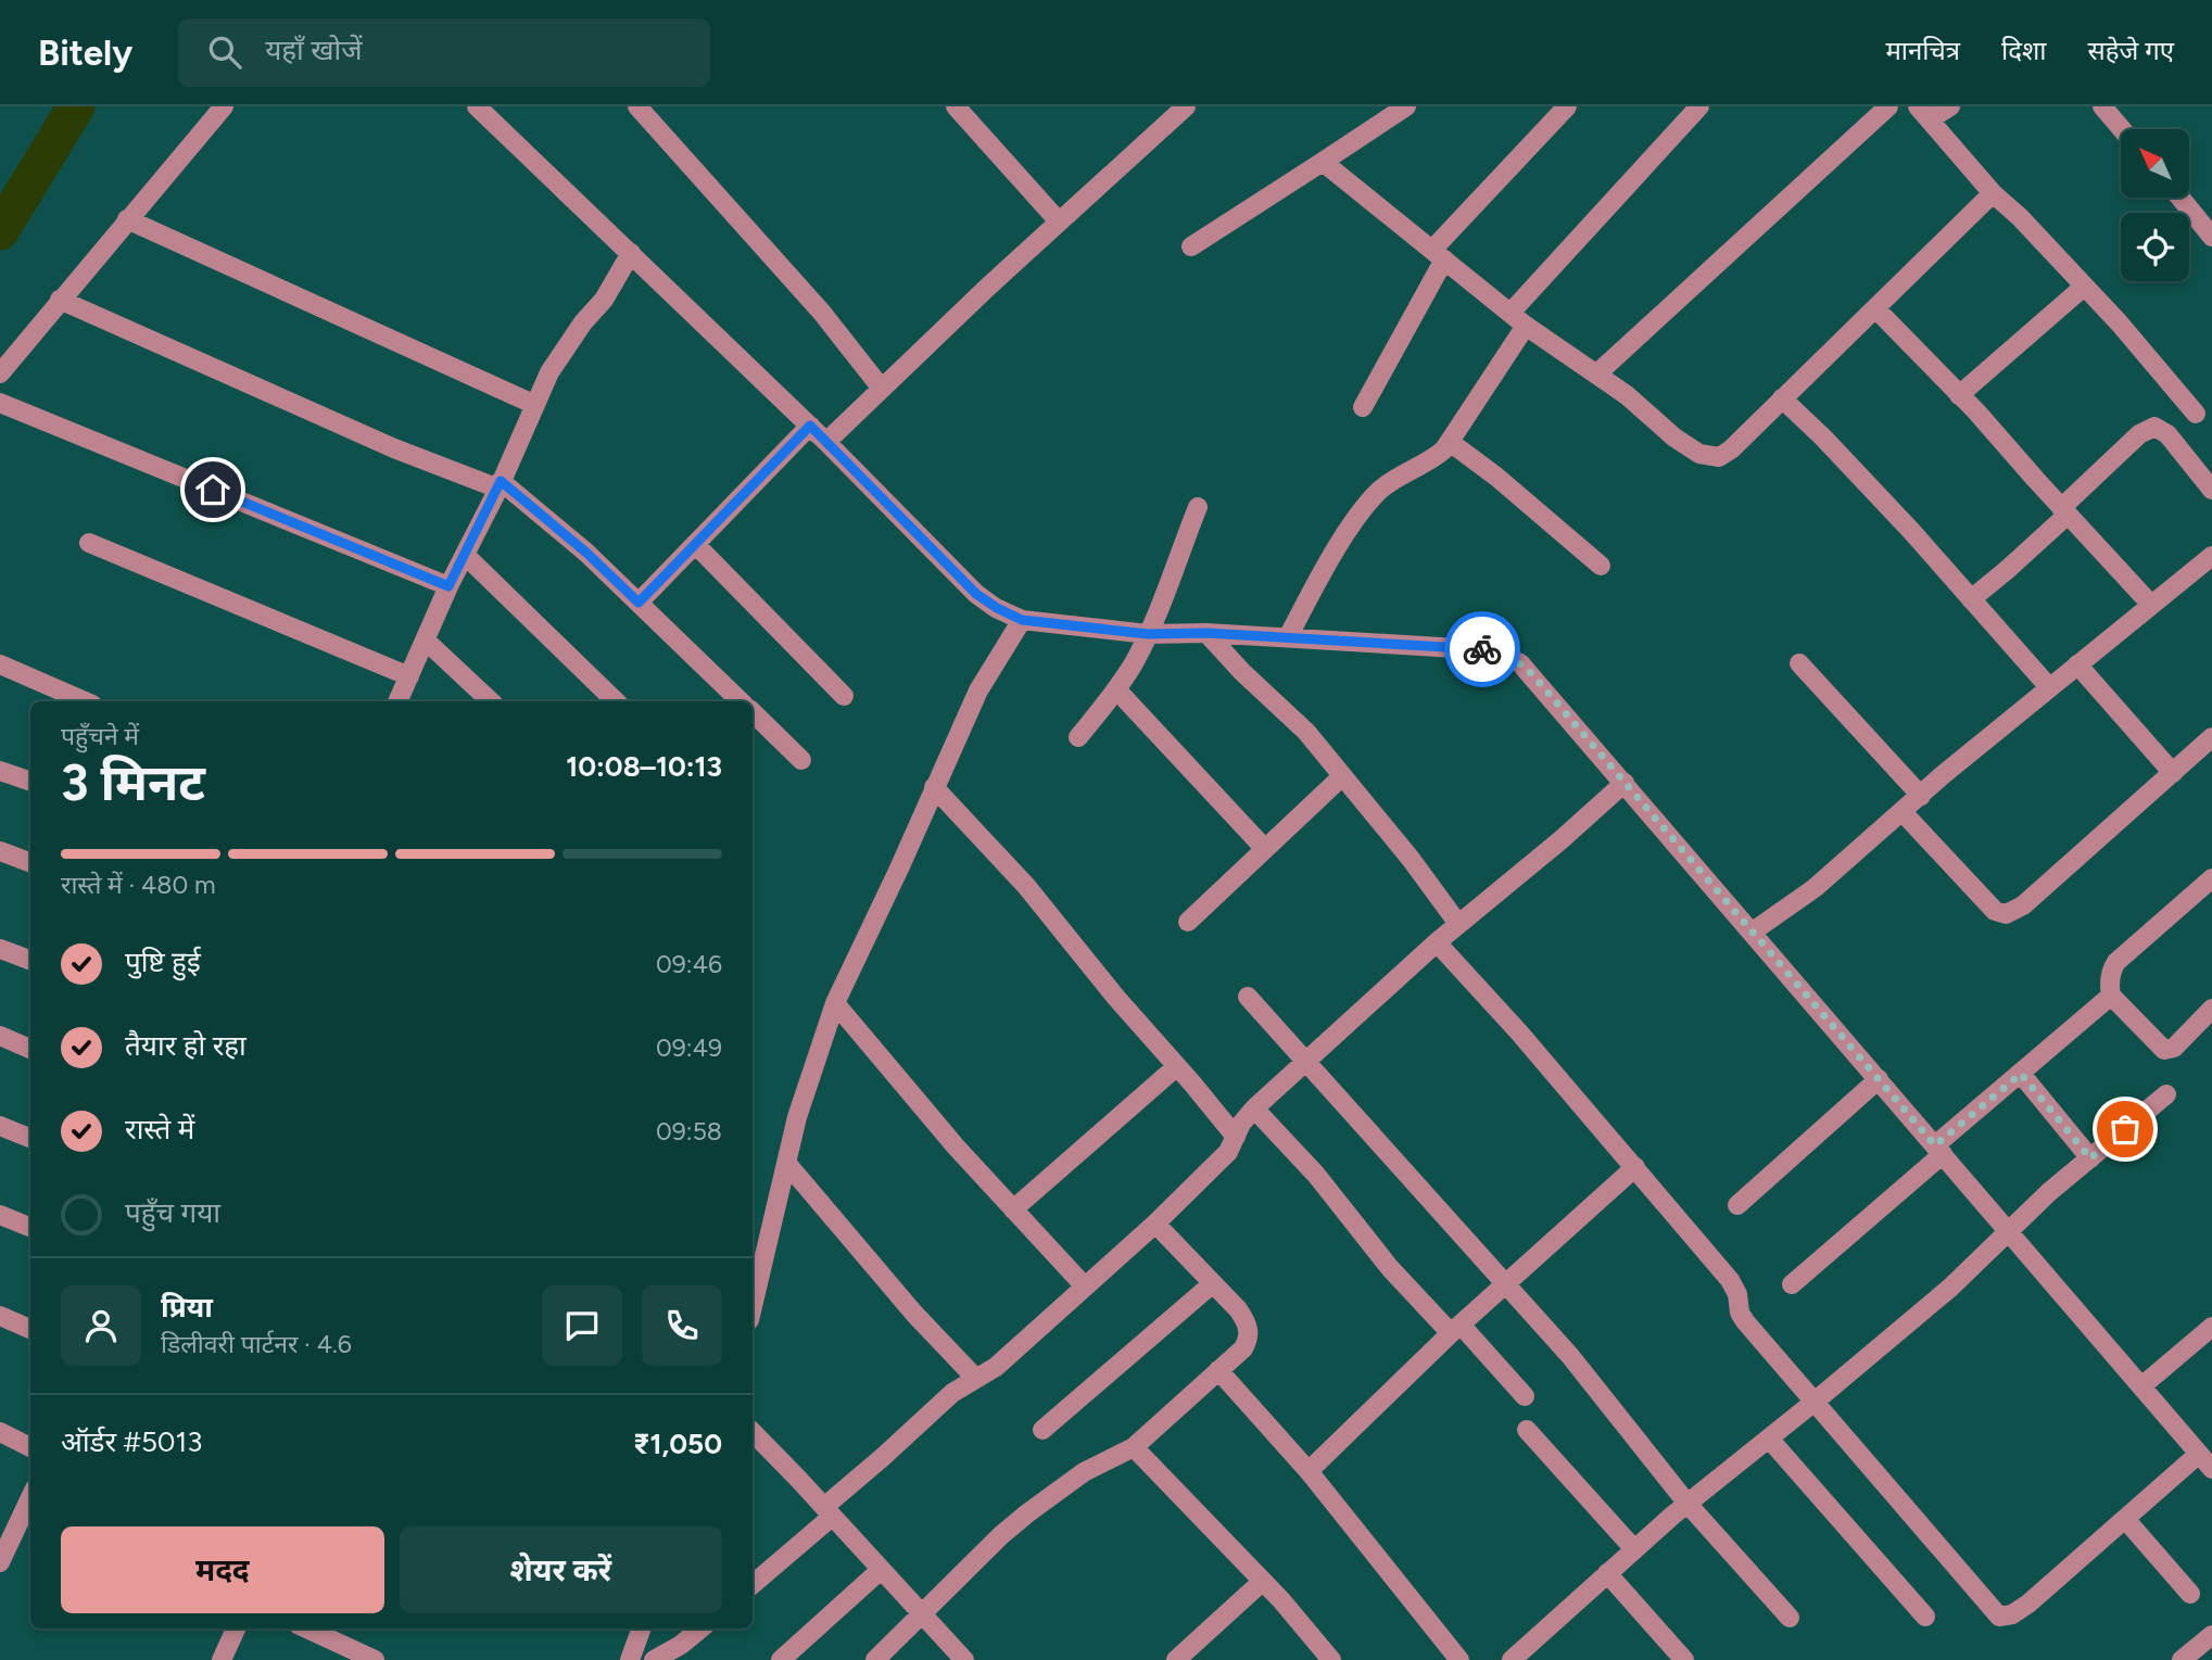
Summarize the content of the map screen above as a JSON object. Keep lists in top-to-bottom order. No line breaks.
{"north":"top left","page":{"header":"Bitely","search":"यहाँ खोजें","nav":["मानचित्र","दिशा","सहेजे गए"],"heading":["3 मिनट","पहुँचने में","10:08–10:13"],"panel":["प्रिया","डिलीवरी पार्टनर · 4.6","ऑर्डर #5013","₹1,050"],"bar":"रास्ते में · 480 m","list":[["पुष्टि हुई","09:46"],["तैयार हो रहा","09:49"],["रास्ते में","09:58"],"पहुँच गया"],"buttons":["मदद","शेयर करें"]}}
